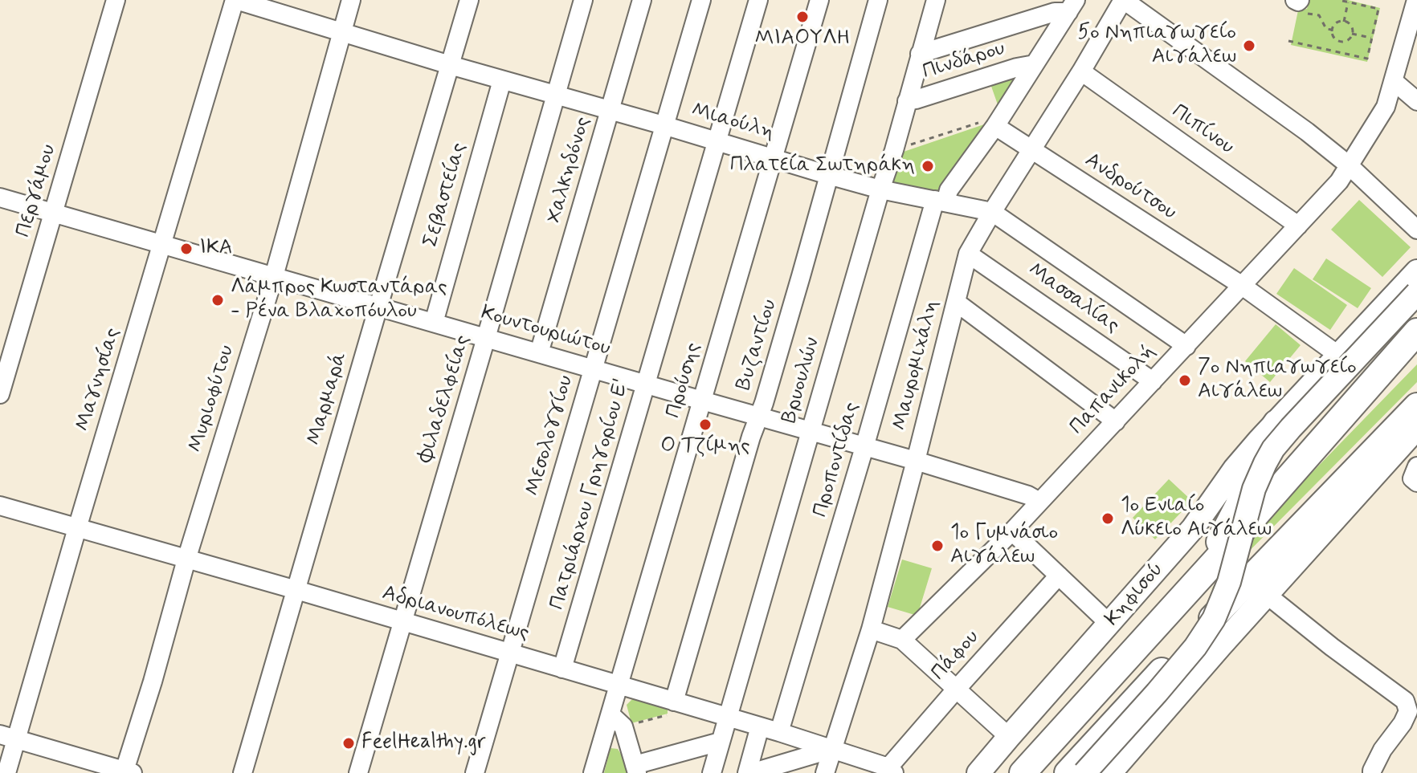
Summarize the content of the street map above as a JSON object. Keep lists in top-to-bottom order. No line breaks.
{"streets":{"main road":["Κηφισού"],"street":["Πινδάρου","Μιαούλη","Πιπίνου","Χαλκηδόνος","Ανδρούτσου","Περγάμου","Σεβαστείας","Μασσαλίας","Κουντουριώτου","Βυζαντίου","Μαυρομιχάλη","Μαγνησίας","Προύσης","Βρυουλών","Παπανικολή","Μυριοφύτου","Μαρμαρά","Φιλαδελφείας","Μεσολογγίου","Προποντίδας","Πατριάρχου Γρηγορίου Ε'","Αδριανουπόλεως","Πάφου"]},"crossings":[["Πινδάρου","Βρυουλών"],["Πινδάρου","Προποντίδας"],["Μιαούλη","Χαλκηδόνος"],["Μιαούλη","Σεβαστείας"],["Μιαούλη","Βυζαντίου"],["Μιαούλη","Μαυρομιχάλη"],["Μιαούλη","Μαγνησίας"],["Μιαούλη","Προύσης"],["Μιαούλη","Βρυουλών"],["Μιαούλη","Παπανικολή"],["Μιαούλη","Μυριοφύτου"],["Μιαούλη","Μαρμαρά"],["Μιαούλη","Φιλαδελφείας"],["Μιαούλη","Μεσολογγίου"],["Μιαούλη","Προποντίδας"],["Μιαούλη","Πατριάρχου Γρηγορίου Ε'"],["Πιπίνου","Μαυρομιχάλη"],["Πιπίνου","Παπανικολή"],["Χαλκηδόνος","Κουντουριώτου"],["Ανδρούτσου","Μαυρομιχάλη"],["Ανδρούτσου","Παπανικολή"],["Ανδρούτσου","Προποντίδας"],["Ανδρούτσου","Κηφισού"],["Περγάμου","Κουντουριώτου"],["Σεβαστείας","Κουντουριώτου"],["Μασσαλίας","Μαυρομιχάλη"],["Μασσαλίας","Παπανικολή"],["Κουντουριώτου","Βυζαντίου"],["Κουντουριώτου","Μαυρομιχάλη"],["Κουντουριώτου","Μαγνησίας"],["Κουντουριώτου","Προύσης"],["Κουντουριώτου","Βρυουλών"],["Κουντουριώτου","Παπανικολή"],["Κουντουριώτου","Μυριοφύτου"],["Κουντουριώτου","Μαρμαρά"],["Κουντουριώτου","Φιλαδελφείας"],["Κουντουριώτου","Μεσολογγίου"],["Κουντουριώτου","Προποντίδας"],["Κουντουριώτου","Πατριάρχου Γρηγορίου Ε'"],["Βυζαντίου","Αδριανουπόλεως"],["Μαυρομιχάλη","Αδριανουπόλεως"],["Μαγνησίας","Αδριανουπόλεως"],["Προύσης","Αδριανουπόλεως"],["Βρυουλών","Αδριανουπόλεως"],["Μυριοφύτου","Αδριανουπόλεως"],["Μαρμαρά","Αδριανουπόλεως"],["Φιλαδελφείας","Αδριανουπόλεως"],["Μεσολογγίου","Αδριανουπόλεως"],["Προποντίδας","Αδριανουπόλεως"],["Πατριάρχου Γρηγορίου Ε'","Αδριανουπόλεως"],["Αδριανουπόλεως","Πάφου"]],"places":["ΜΙΑΟΥΛΗ","5ο Νηπιαγωγείο Αιγάλεω","Πλατεία Σωτηράκη","ΙΚΑ","Λάμπρος Κωσταντάρας - Ρένα Βλαχοπόυλου","7ο Νηπιαγωγείο Αιγάλεω","Ο Τζίμης","1ο Ενιαίο Λύκειο Αιγάλεω","1ο Γυμνάσιο Αιγάλεω","FeelHealthy.gr"]}
